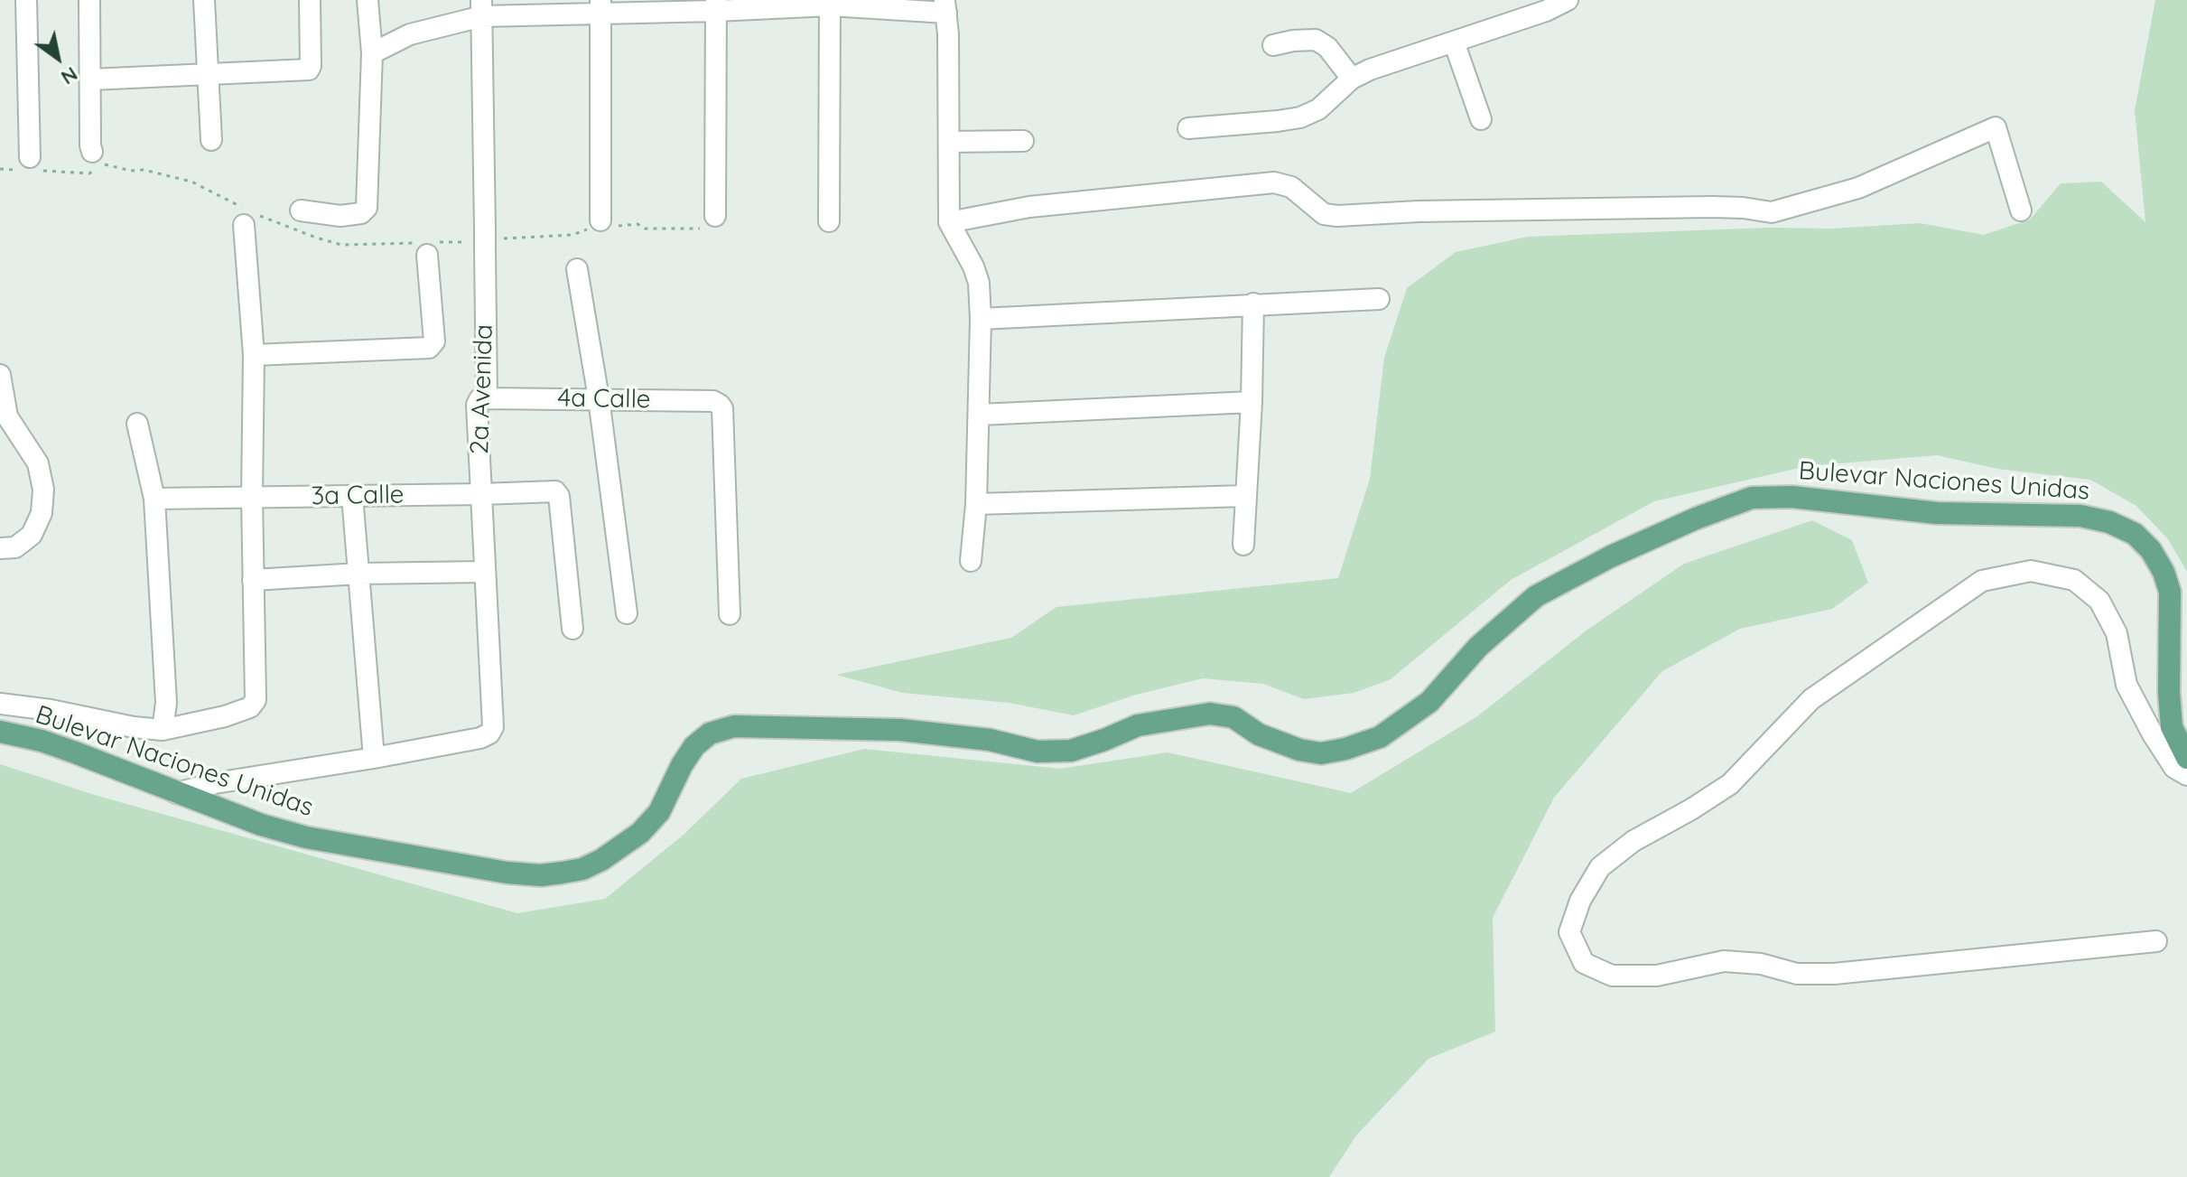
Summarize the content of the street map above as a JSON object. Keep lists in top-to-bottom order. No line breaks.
{"streets":{"main road":["Bulevar Naciones Unidas"],"street":["2a Avenida","4a Calle","3a Calle"]},"crossings":[["2a Avenida","4a Calle"],["2a Avenida","3a Calle"]],"north":"bottom right"}
